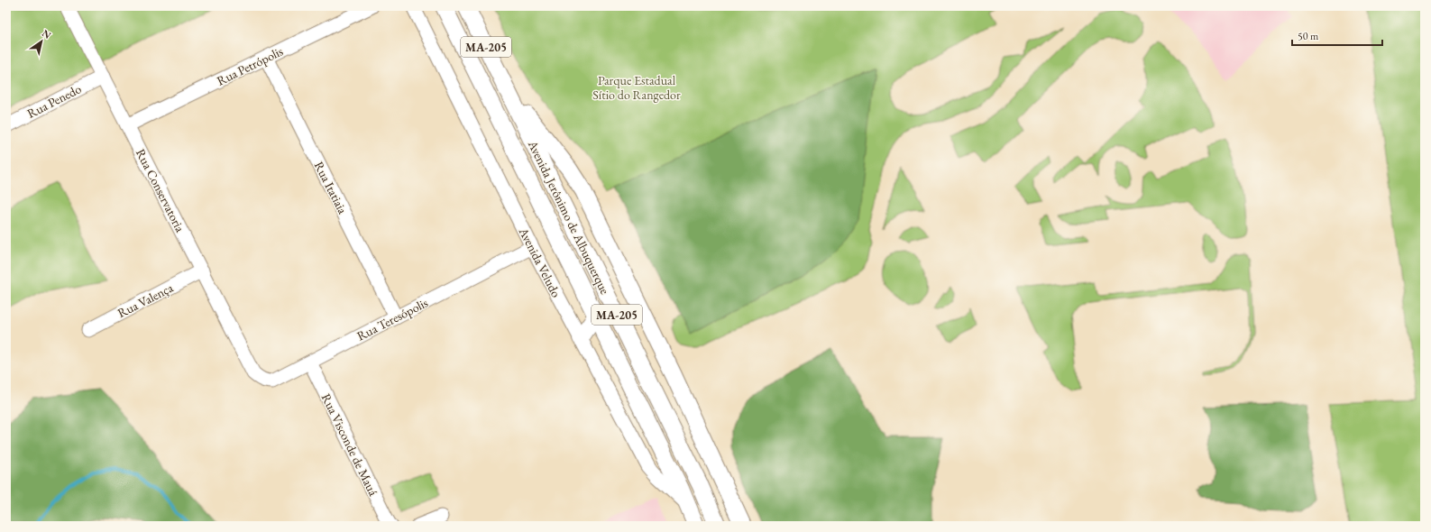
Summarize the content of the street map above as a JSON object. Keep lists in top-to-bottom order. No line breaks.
{"streets":{"main road":["MA-205","Avenida Jerônimo de Albuquerque"],"street":["Rua Petrópolis","Rua Penedo","Rua Itatiaia","Rua Conservatoria","Avenida Veludo","Rua Valença","Rua Teresópolis","Rua Visconde de Mauá"]},"crossings":[["Rua Petrópolis","Rua Itatiaia"],["Rua Petrópolis","Rua Conservatoria"],["Rua Penedo","Rua Conservatoria"],["Rua Itatiaia","Rua Teresópolis"],["Rua Conservatoria","Rua Valença"],["Rua Conservatoria","Rua Teresópolis"],["Avenida Jerônimo de Albuquerque","Avenida Veludo"],["Avenida Veludo","Rua Teresópolis"],["Rua Teresópolis","Rua Visconde de Mauá"]],"parks":["Parque Estadual Sítio do Rangedor"],"scale_bar":"50 m","north":"top right"}
